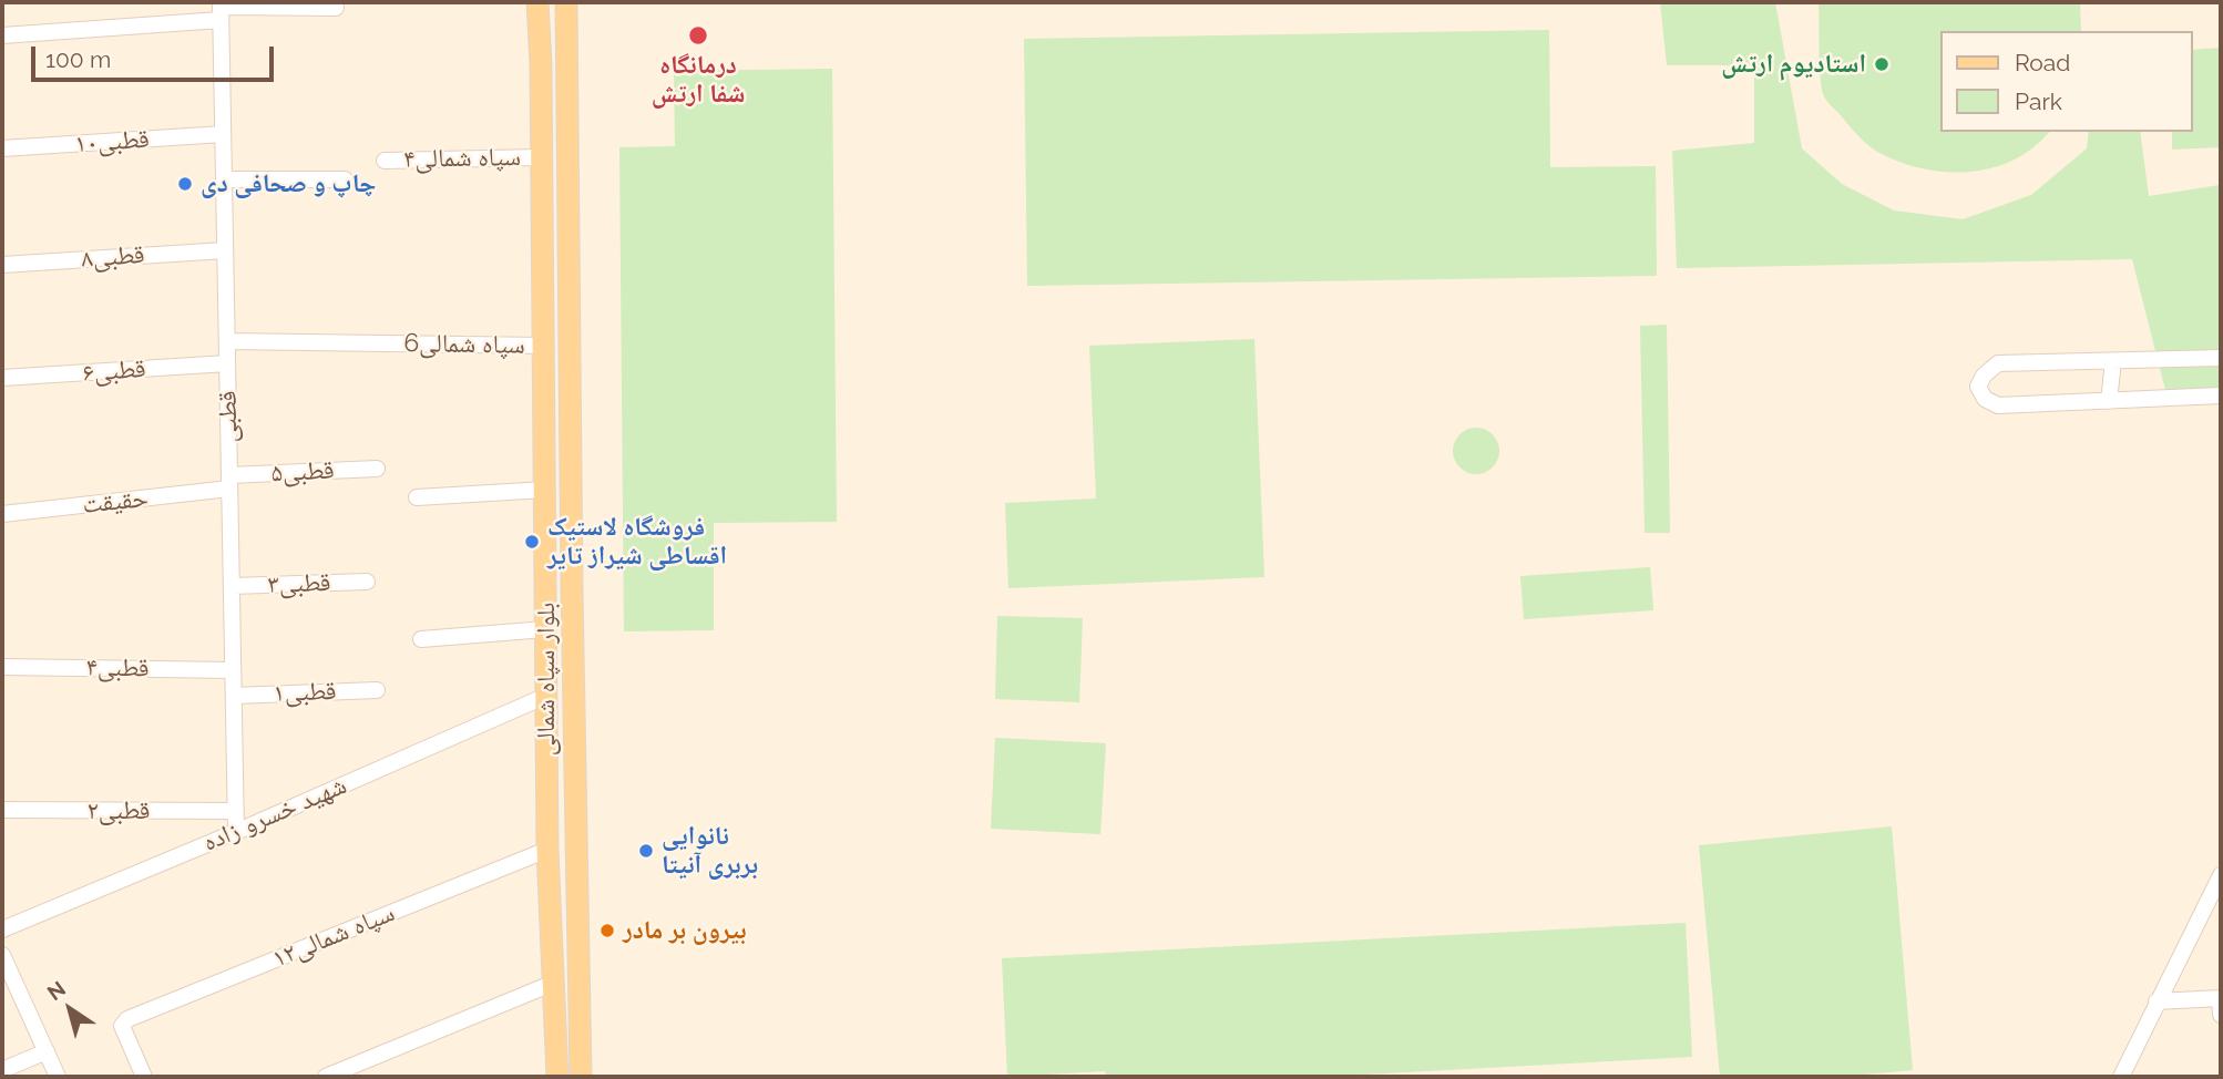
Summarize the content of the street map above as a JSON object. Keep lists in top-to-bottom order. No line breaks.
{"streets":{"main road":["بلوار سپاه شمالی"],"street":["قطبی۱۰","سپاه شمالی۴","قطبی۸","6سپاه شمالی","قطبی۶","قطبی","قطبی۵","حقیقت","قطبی۳","قطبی۴","قطبی۱","قطبی۲","شهید خسرو زاده","سپاه شمالی۱۲"]},"crossings":[["قطبی۱۰","قطبی"],["سپاه شمالی۴","بلوار سپاه شمالی"],["قطبی۸","قطبی"],["6سپاه شمالی","قطبی"],["6سپاه شمالی","بلوار سپاه شمالی"],["قطبی۶","قطبی"],["قطبی","قطبی۵"],["قطبی","حقیقت"],["قطبی","قطبی۳"],["قطبی","قطبی۴"],["قطبی","قطبی۱"],["قطبی","قطبی۲"],["قطبی","شهید خسرو زاده"],["قطبی۵","حقیقت"],["بلوار سپاه شمالی","شهید خسرو زاده"],["بلوار سپاه شمالی","سپاه شمالی۱۲"]],"places":["درمانگاه شفا ارتش","استادیوم ارتش","چاپ و صحافی دی","فروشگاه لاستیک اقساطی شیراز تایر","نانوایی بربری آنیتا","بیرون بر مادر"],"legend":["Road","Park"],"scale_bar":"100 m","north":"top left"}
